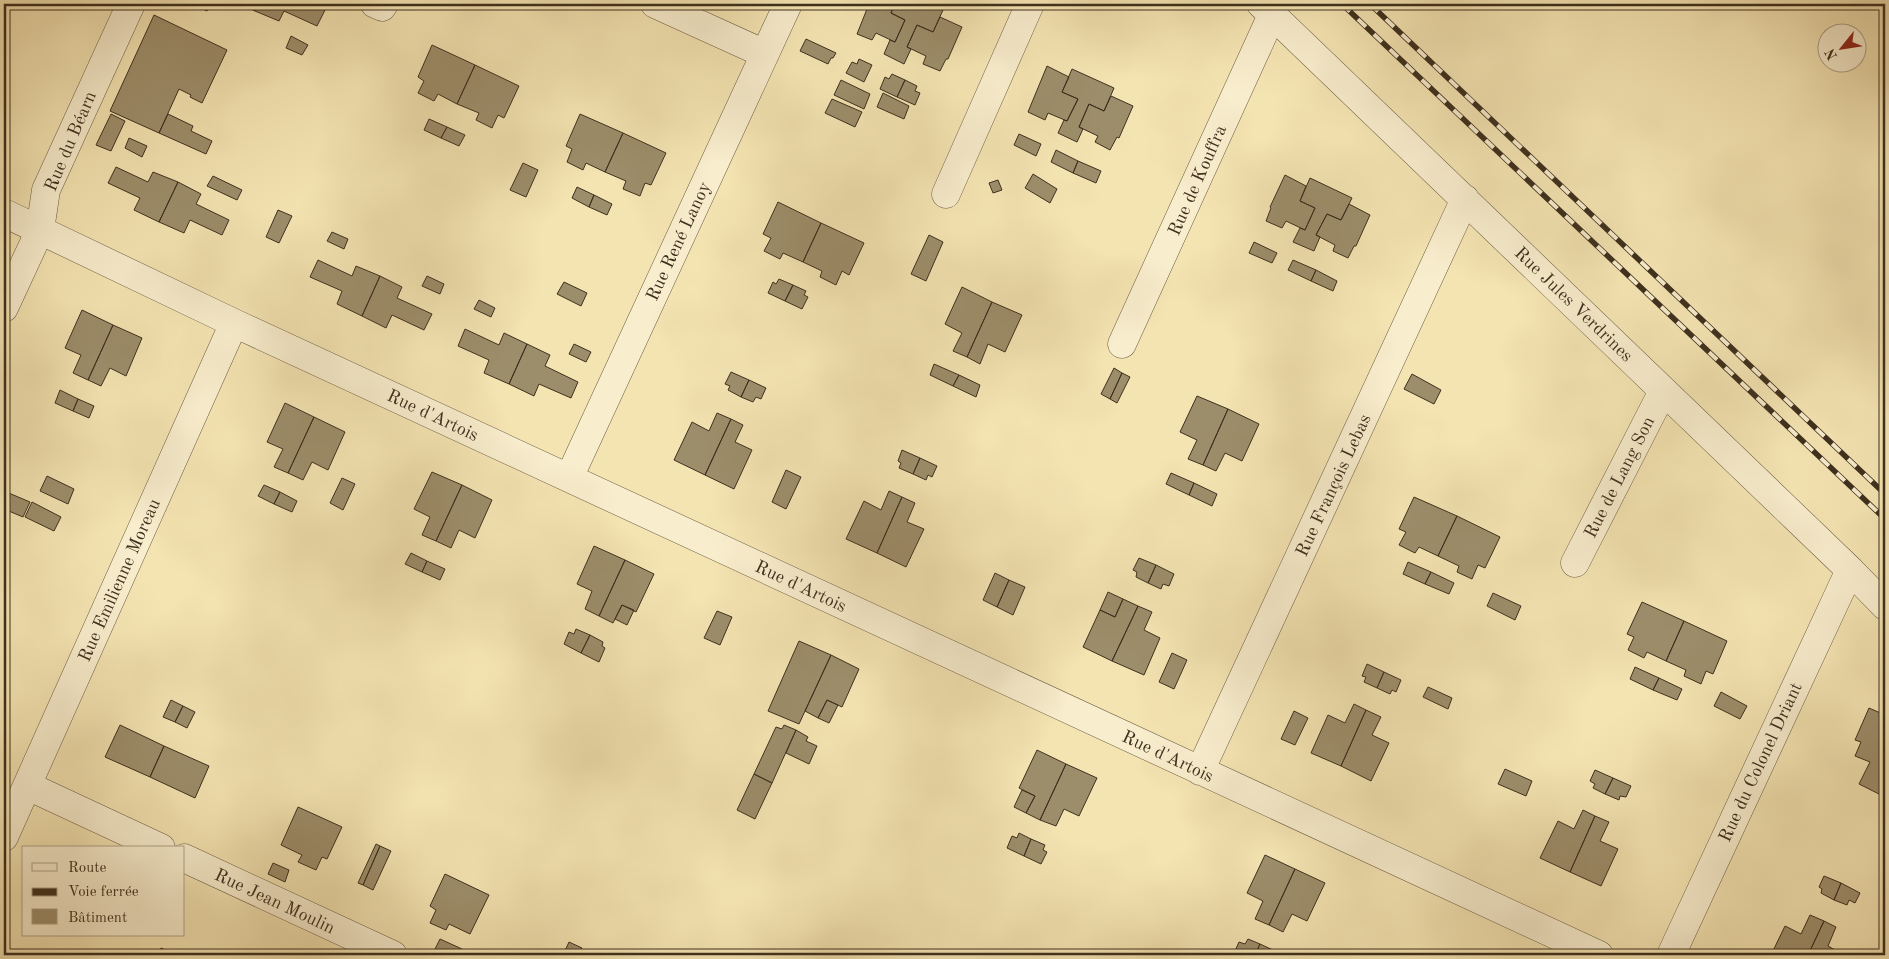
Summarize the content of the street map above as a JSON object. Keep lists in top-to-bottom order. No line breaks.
{"streets":{"street":["Rue du Béarn","Rue de Kouffra","Rue René Lanoy","Rue Jules Verdrines","Rue d'Artois","Rue de Lang Son","Rue François Lebas","Rue Emilienne Moreau","Rue du Colonel Driant","Rue Jean Moulin"]},"crossings":[["Rue du Béarn","Rue d'Artois"],["Rue de Kouffra","Rue Jules Verdrines"],["Rue René Lanoy","Rue d'Artois"],["Rue Jules Verdrines","Rue de Lang Son"],["Rue Jules Verdrines","Rue François Lebas"],["Rue Jules Verdrines","Rue du Colonel Driant"],["Rue d'Artois","Rue François Lebas"],["Rue d'Artois","Rue Emilienne Moreau"]],"legend":["Route","Voie ferrée","Bâtiment"],"north":"bottom left"}
